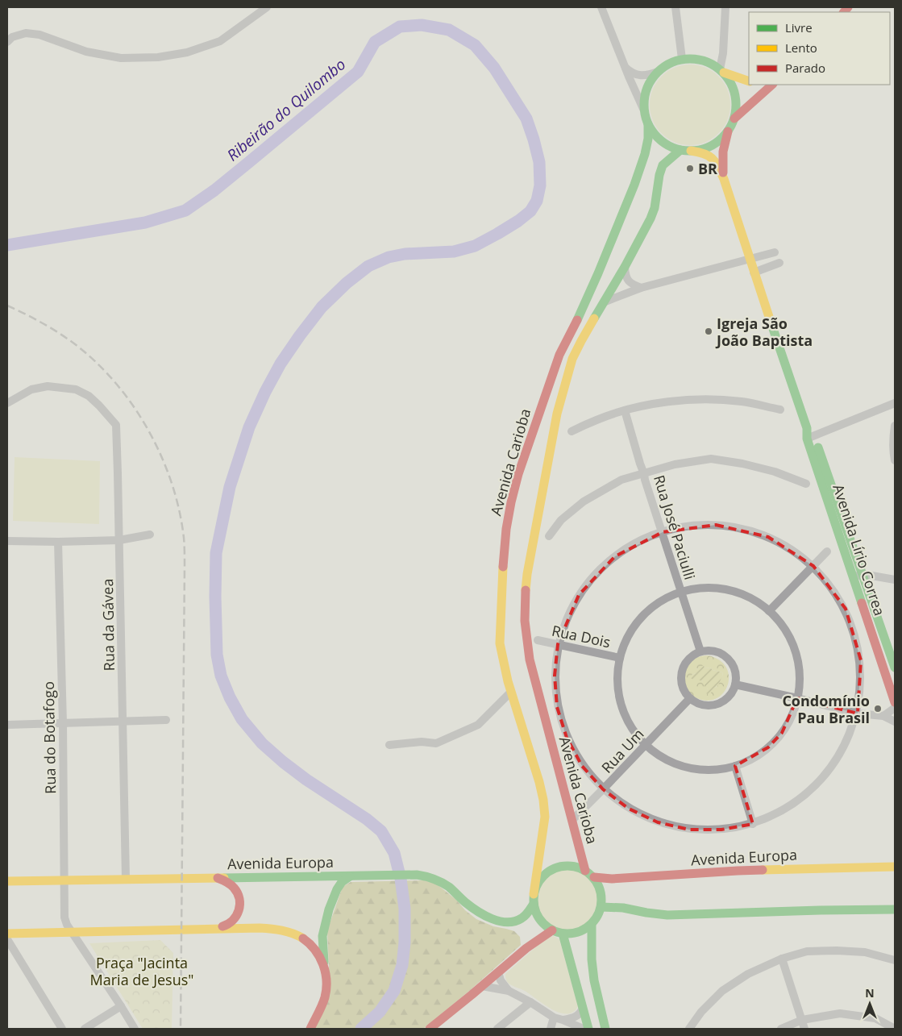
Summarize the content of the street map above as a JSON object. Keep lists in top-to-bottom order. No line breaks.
{"streets":{"main road":["Avenida Carioba","Avenida Lírio Correa","Avenida Europa"],"street":["Rua José Paciulli","Rua da Gávea","Rua Dois","Rua do Botafogo","Rua Um"]},"crossings":[["Avenida Carioba","Avenida Lírio Correa"],["Avenida Carioba","Rua Um"],["Avenida Carioba","Avenida Europa"],["Rua José Paciulli","Rua Um"],["Rua da Gávea","Avenida Europa"],["Rua do Botafogo","Avenida Europa"]],"water":["Ribeirão do Quilombo"],"parks":["Praça \"Jacinta Maria de Jesus\""],"places":["BR","Igreja São João Baptista","Condomínio Pau Brasil"],"legend":["Livre","Lento","Parado"],"north":"top"}
